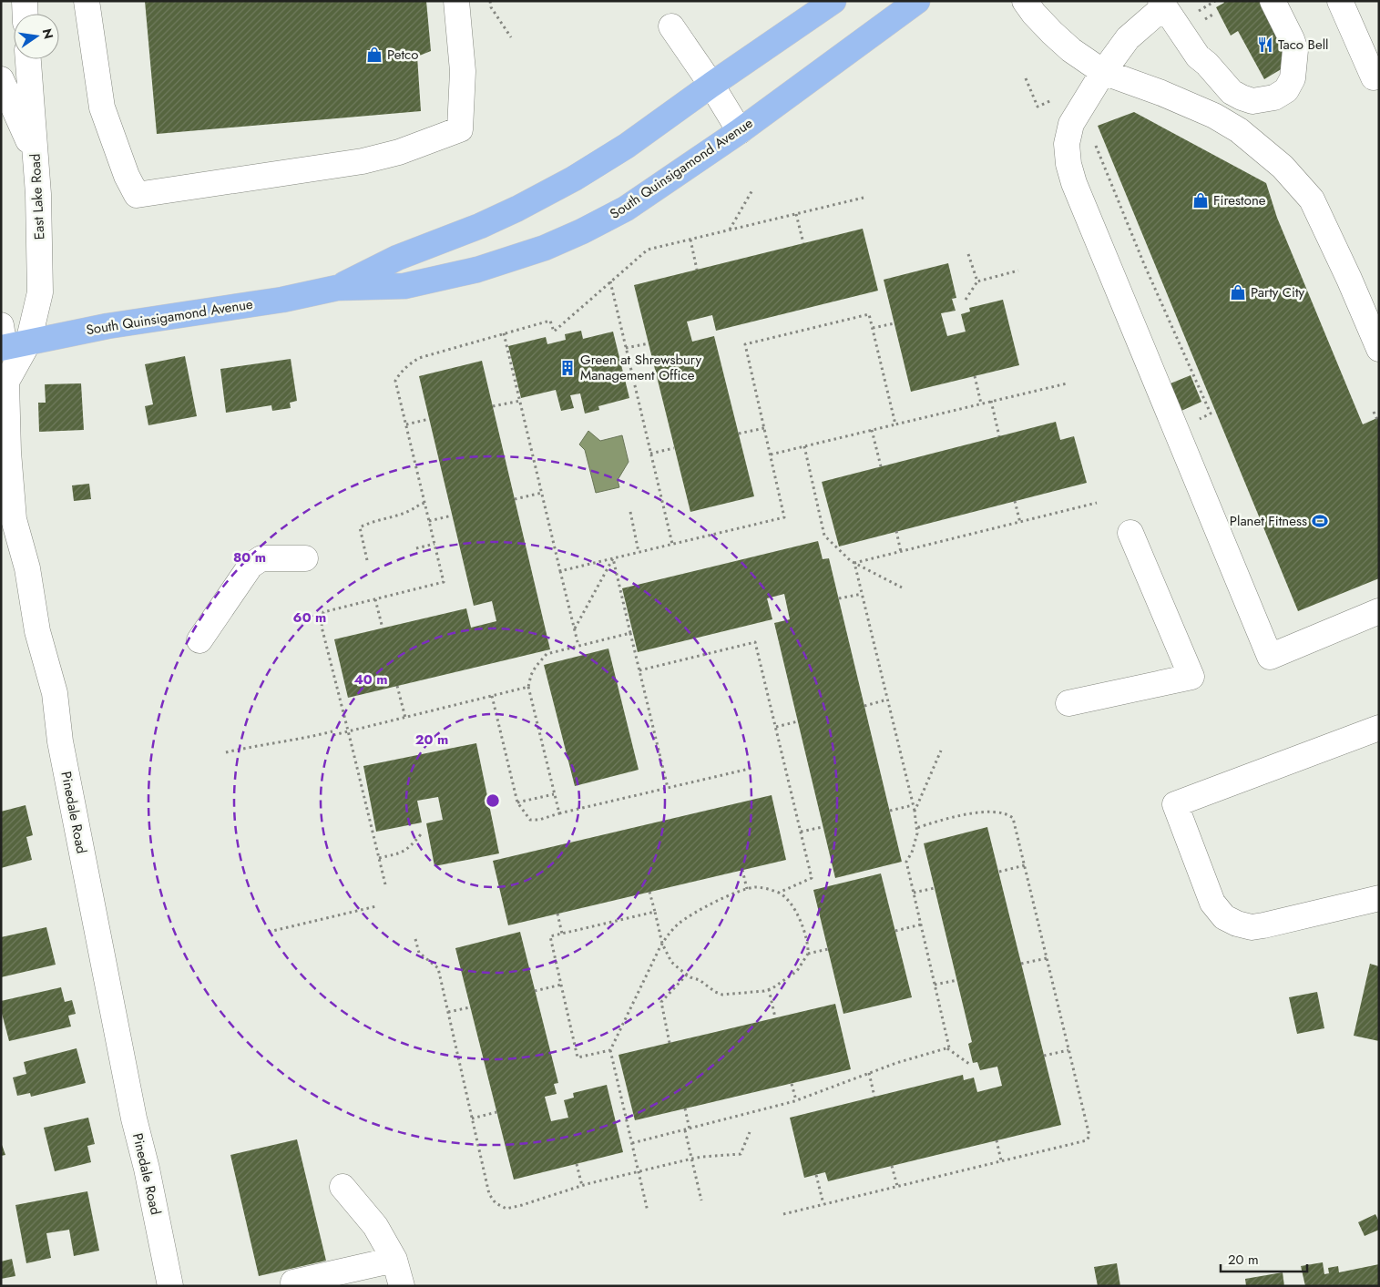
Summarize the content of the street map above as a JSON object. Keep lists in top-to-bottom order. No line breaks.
{"streets":{"main road":["South Quinsigamond Avenue"],"street":["East Lake Road","Pinedale Road"]},"crossings":[["South Quinsigamond Avenue","East Lake Road"],["South Quinsigamond Avenue","Pinedale Road"],["East Lake Road","Pinedale Road"]],"places":{"restaurant":["Taco Bell"],"shop":["Petco","Firestone","Party City"],"building":["Green at Shrewsbury Management Office"],"sports":["Planet Fitness"]},"scale_bar":"20 m","north":"right","rings":["80 m","60 m","40 m","20 m"]}
